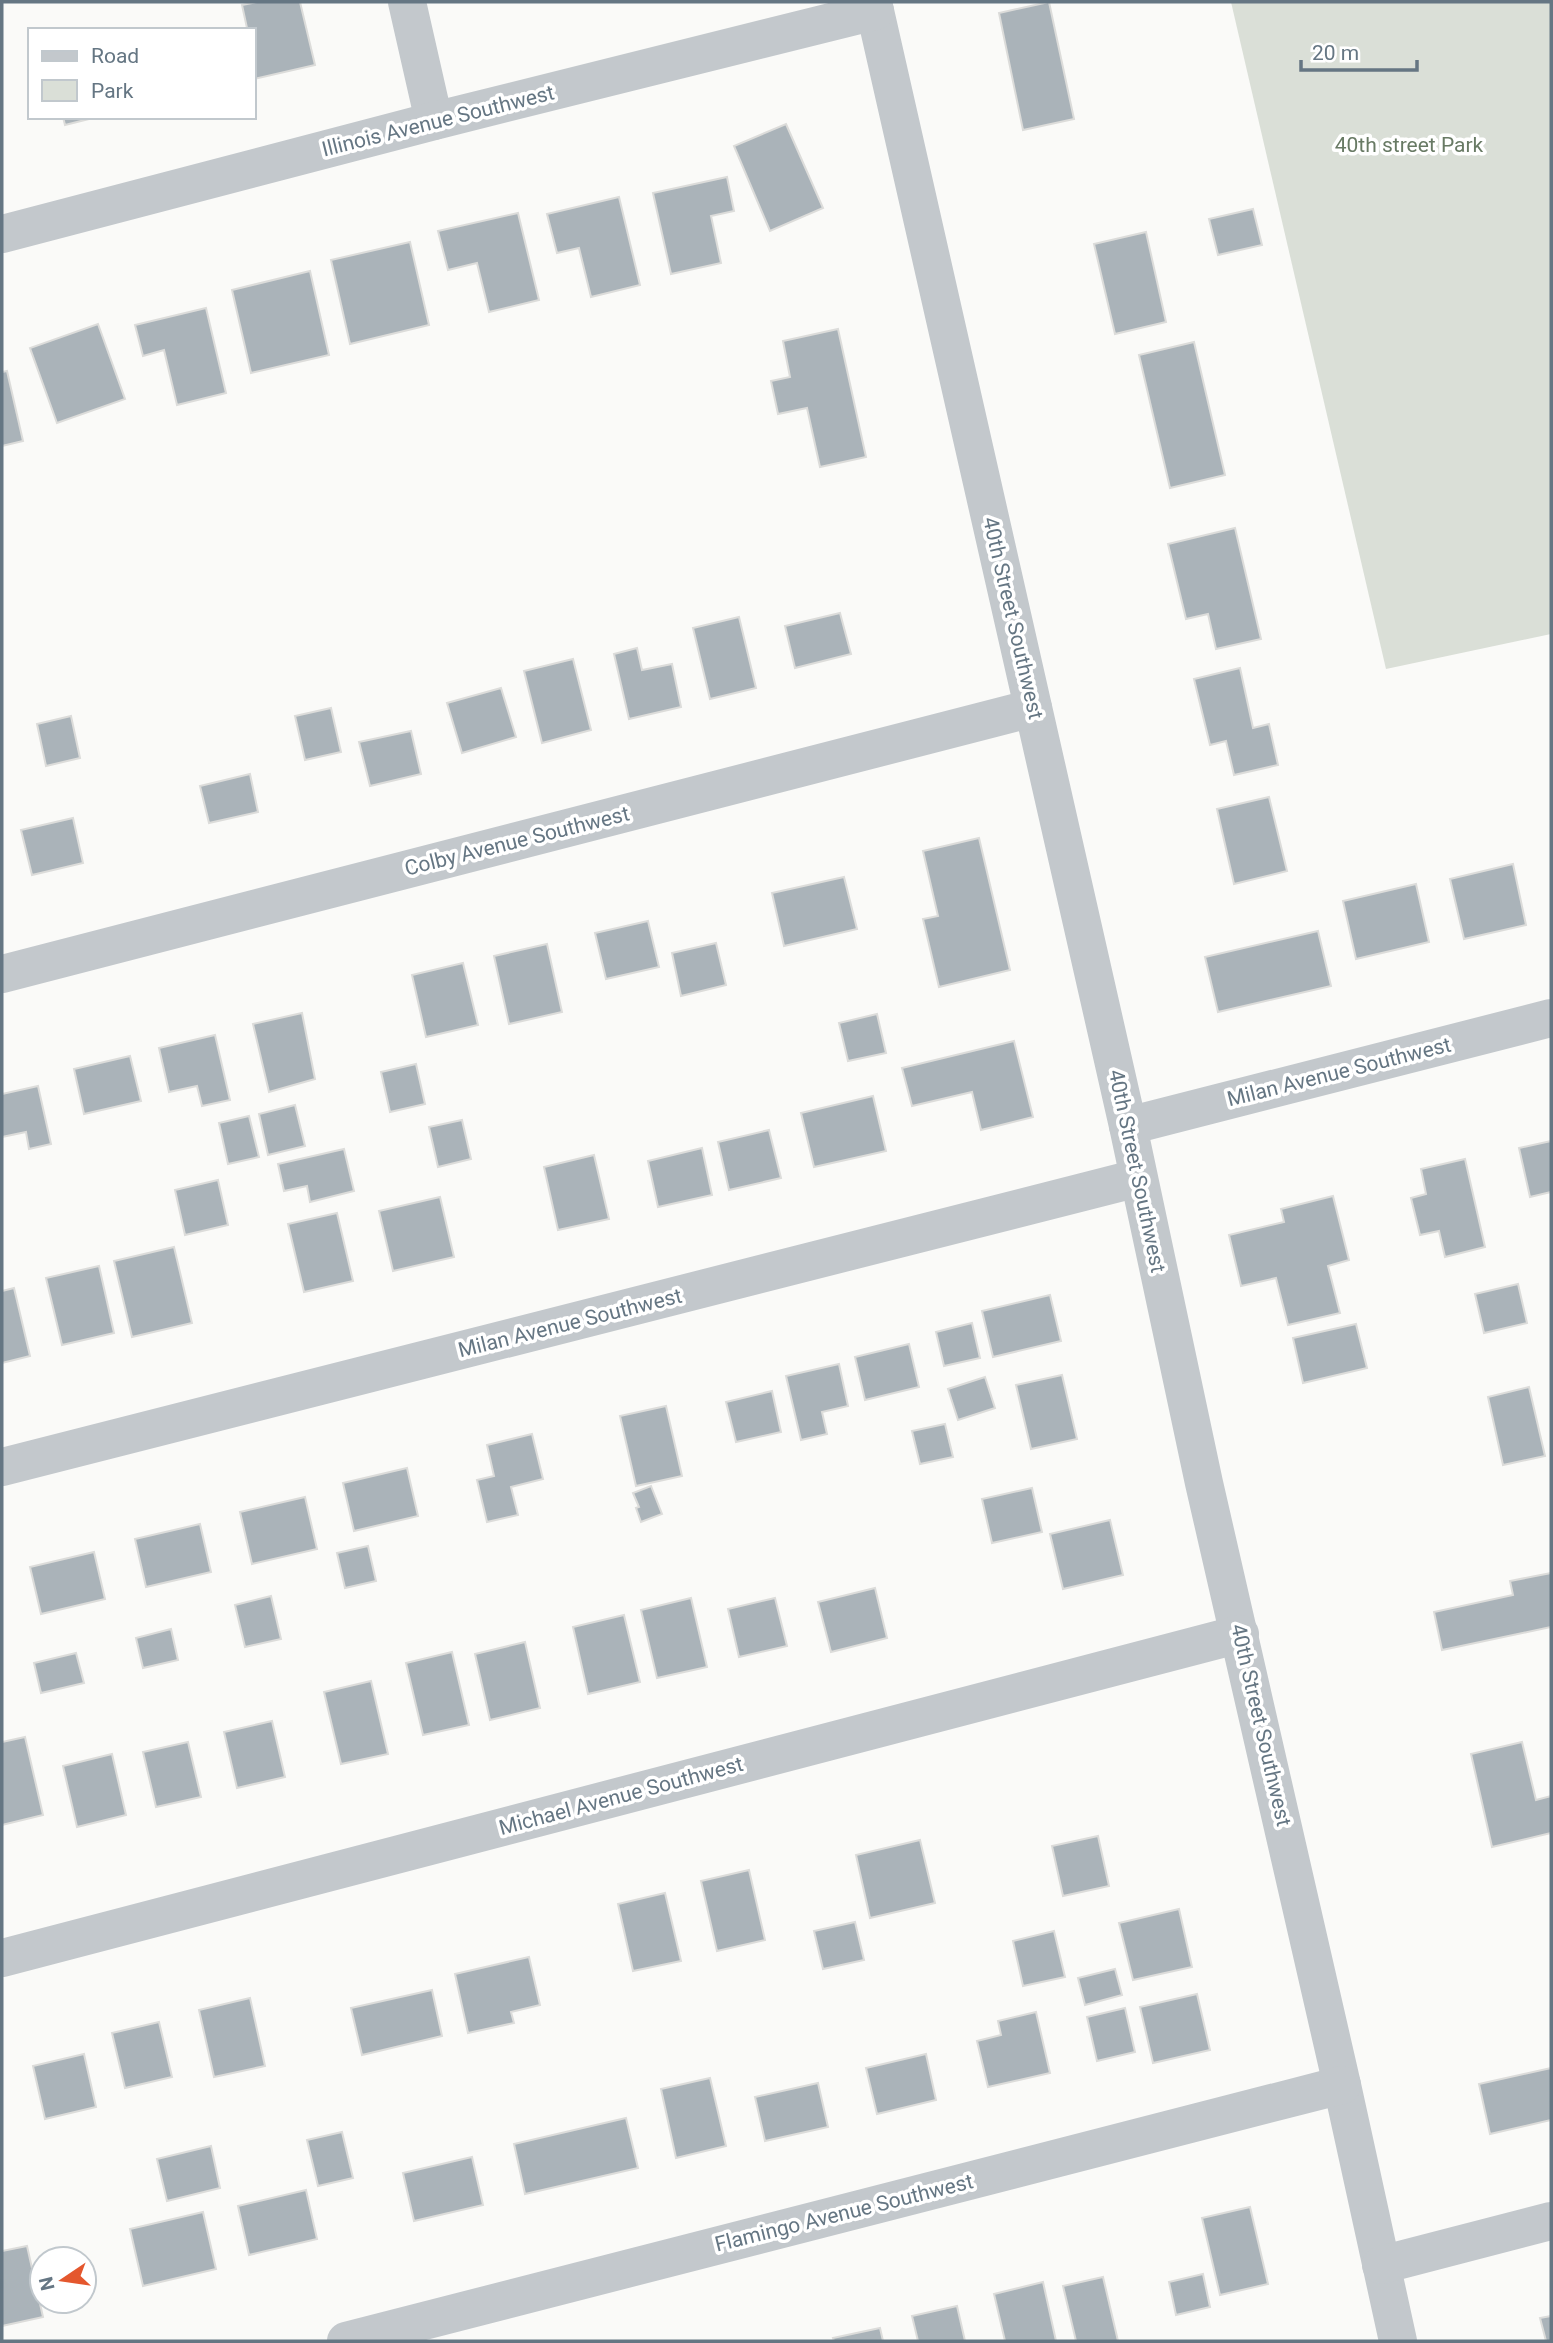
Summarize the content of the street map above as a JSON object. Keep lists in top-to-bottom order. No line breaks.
{"streets":{"street":["Illinois Avenue Southwest","40th Street Southwest","Colby Avenue Southwest","Milan Avenue Southwest","Michael Avenue Southwest","Flamingo Avenue Southwest"]},"crossings":[["Illinois Avenue Southwest","40th Street Southwest"],["40th Street Southwest","Colby Avenue Southwest"],["40th Street Southwest","Milan Avenue Southwest"],["40th Street Southwest","Michael Avenue Southwest"],["40th Street Southwest","Flamingo Avenue Southwest"]],"parks":["40th street Park"],"legend":["Road","Park"],"scale_bar":"20 m","north":"left"}
